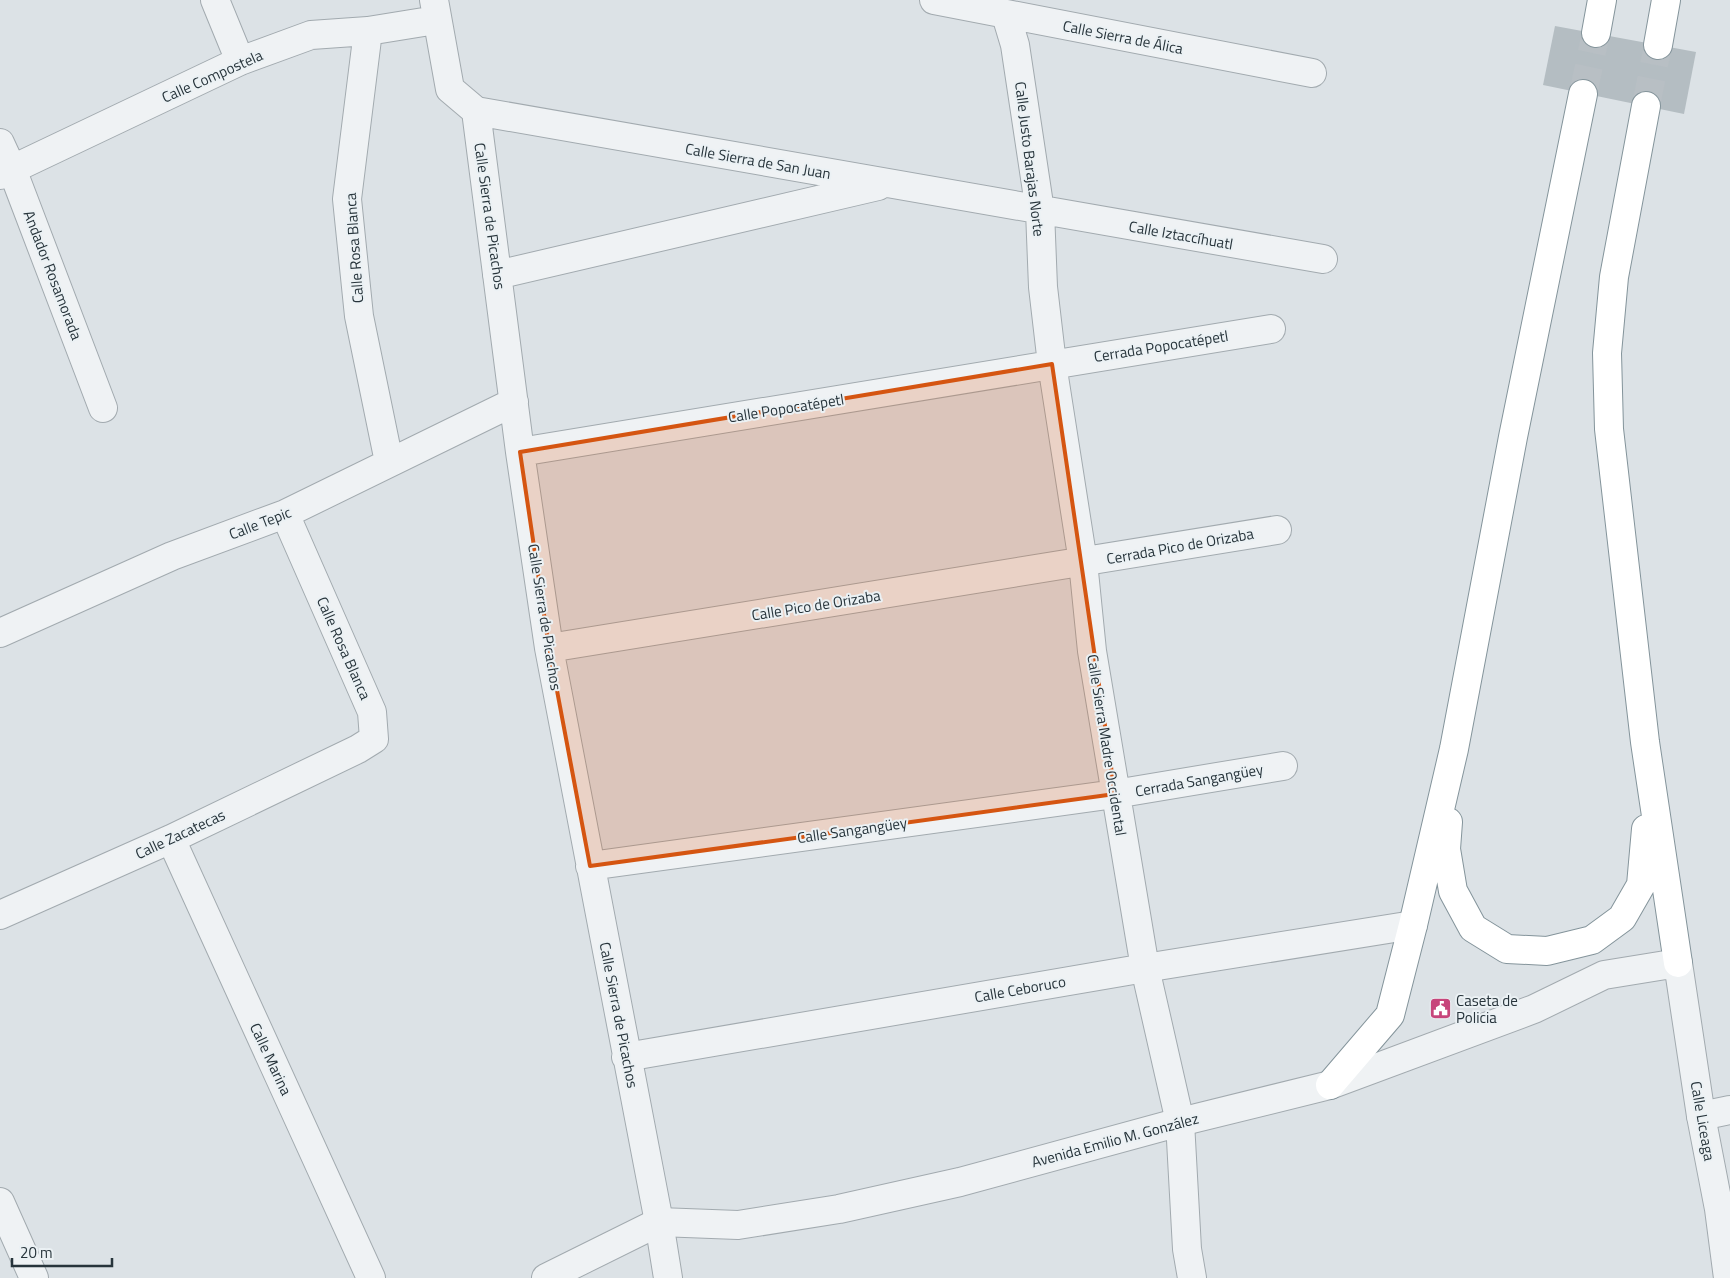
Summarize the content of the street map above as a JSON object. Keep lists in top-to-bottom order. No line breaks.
{"streets":{"street":["Calle Sierra de Álica","Calle Compostela","Calle Justo Barajas Norte","Calle Sierra de San Juan","Calle Sierra de Picachos","Calle Iztaccíhuatl","Calle Rosa Blanca","Andador Rosamorada","Cerrada Popocatépetl","Calle Popocatépetl","Calle Tepic","Cerrada Pico de Orizaba","Calle Pico de Orizaba","Calle Sierra Madre Occidental","Cerrada Sangangüey","Calle Sangangüey","Calle Zacatecas","Calle Ceboruco","Calle Marina","Calle Liceaga","Avenida Emilio M. González"]},"crossings":[["Calle Sierra de Álica","Calle Justo Barajas Norte"],["Calle Compostela","Calle Rosa Blanca"],["Calle Compostela","Andador Rosamorada"],["Calle Justo Barajas Norte","Calle Sierra de San Juan"],["Calle Justo Barajas Norte","Calle Iztaccíhuatl"],["Calle Justo Barajas Norte","Cerrada Popocatépetl"],["Calle Justo Barajas Norte","Calle Popocatépetl"],["Calle Justo Barajas Norte","Calle Sierra Madre Occidental"],["Calle Sierra de San Juan","Calle Sierra de Picachos"],["Calle Sierra de San Juan","Calle Iztaccíhuatl"],["Calle Sierra de Picachos","Calle Popocatépetl"],["Calle Sierra de Picachos","Calle Tepic"],["Calle Sierra de Picachos","Calle Pico de Orizaba"],["Calle Sierra de Picachos","Calle Sangangüey"],["Calle Sierra de Picachos","Calle Ceboruco"],["Calle Sierra de Picachos","Avenida Emilio M. González"],["Calle Rosa Blanca","Calle Tepic"],["Calle Rosa Blanca","Calle Zacatecas"],["Cerrada Popocatépetl","Calle Popocatépetl"],["Cerrada Popocatépetl","Calle Sierra Madre Occidental"],["Calle Popocatépetl","Calle Sierra Madre Occidental"],["Cerrada Pico de Orizaba","Calle Pico de Orizaba"],["Cerrada Pico de Orizaba","Calle Sierra Madre Occidental"],["Calle Pico de Orizaba","Calle Sierra Madre Occidental"],["Calle Sierra Madre Occidental","Cerrada Sangangüey"],["Calle Sierra Madre Occidental","Calle Sangangüey"],["Calle Sierra Madre Occidental","Calle Ceboruco"],["Calle Sierra Madre Occidental","Avenida Emilio M. González"],["Cerrada Sangangüey","Calle Sangangüey"],["Calle Zacatecas","Calle Marina"],["Calle Liceaga","Avenida Emilio M. González"]],"places":{"public building":["Caseta de Policia"]},"scale_bar":"20 m"}
